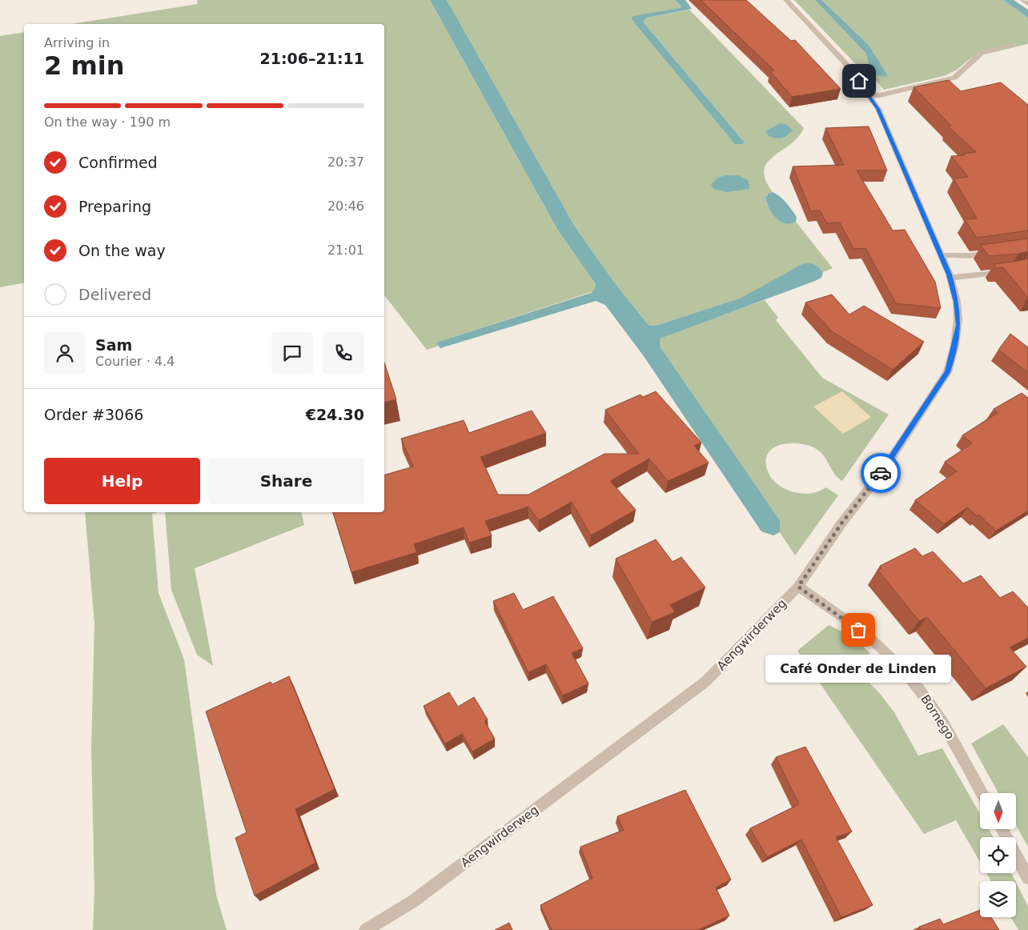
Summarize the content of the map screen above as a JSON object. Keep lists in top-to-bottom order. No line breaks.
{"streets":{"street":["Aengwirderweg","Bornego"]},"crossings":[["Aengwirderweg","Bornego"]],"places":["Café Onder de Linden"],"north":"bottom","page":{"heading":["2 min","Arriving in","21:06–21:11"],"panel":["Sam","Courier · 4.4","Order #3066","€24.30"],"bar":"On the way · 190 m","list":[["Confirmed","20:37"],["Preparing","20:46"],["On the way","21:01"],"Delivered"],"buttons":["Help","Share"],"bubble":"Café Onder de Linden"}}
